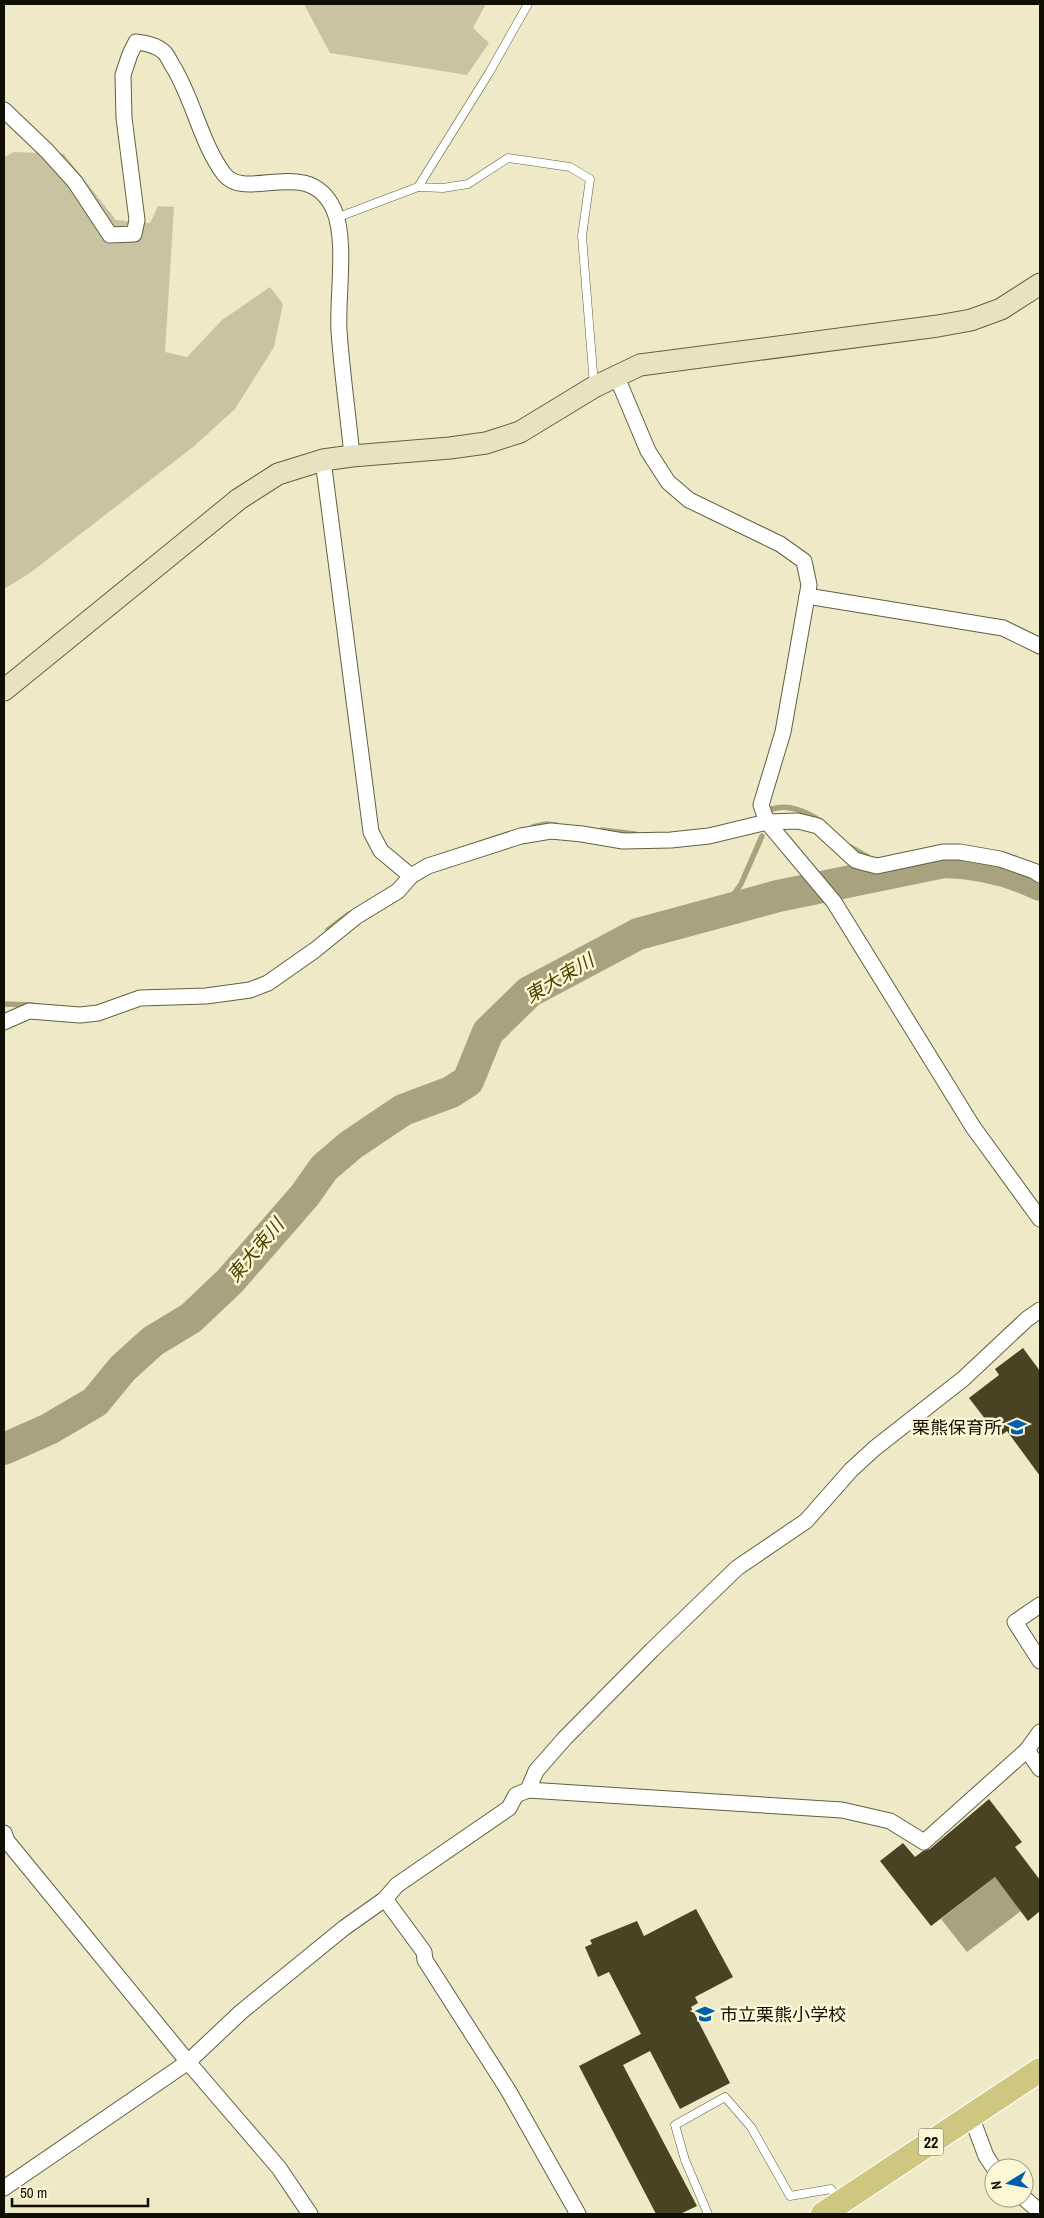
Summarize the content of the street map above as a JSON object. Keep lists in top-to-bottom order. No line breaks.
{"streets":{"main road":["22"]},"water":["東大束川"],"places":{"school or university":["栗熊保育所","市立栗熊小学校"]},"scale_bar":"50 m","north":"left"}
